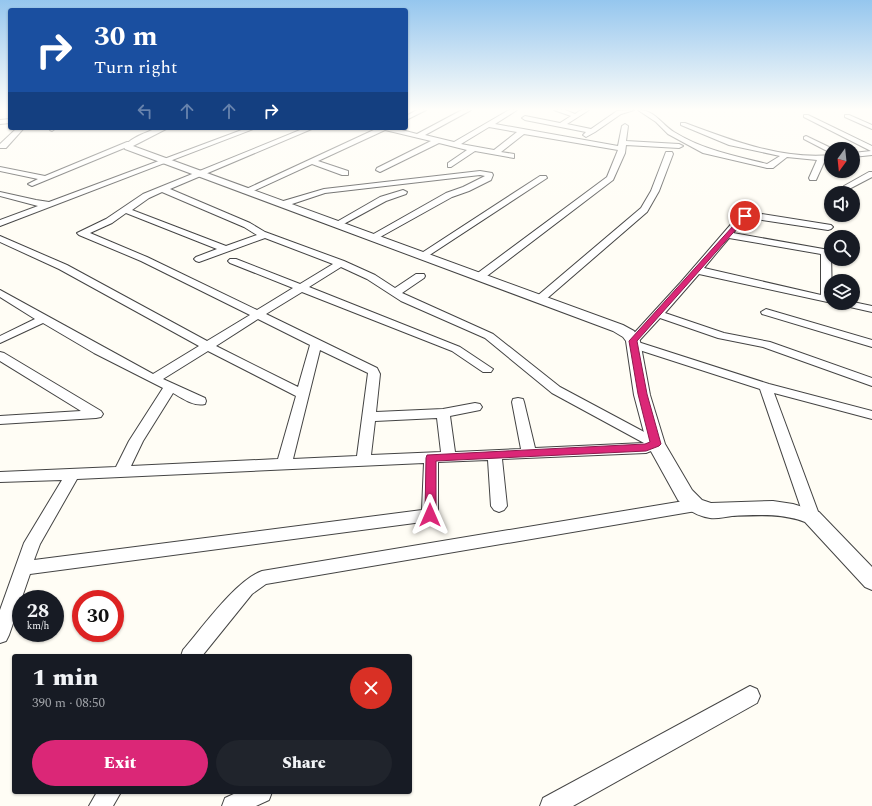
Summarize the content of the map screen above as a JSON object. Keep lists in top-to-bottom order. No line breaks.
{"north":"bottom","page":{"turn":["30 m","Turn right"],"speed":"28 km/h","limit":"30","heading":["1 min","390 m · 08:50"],"buttons":["Exit","Share"]}}
